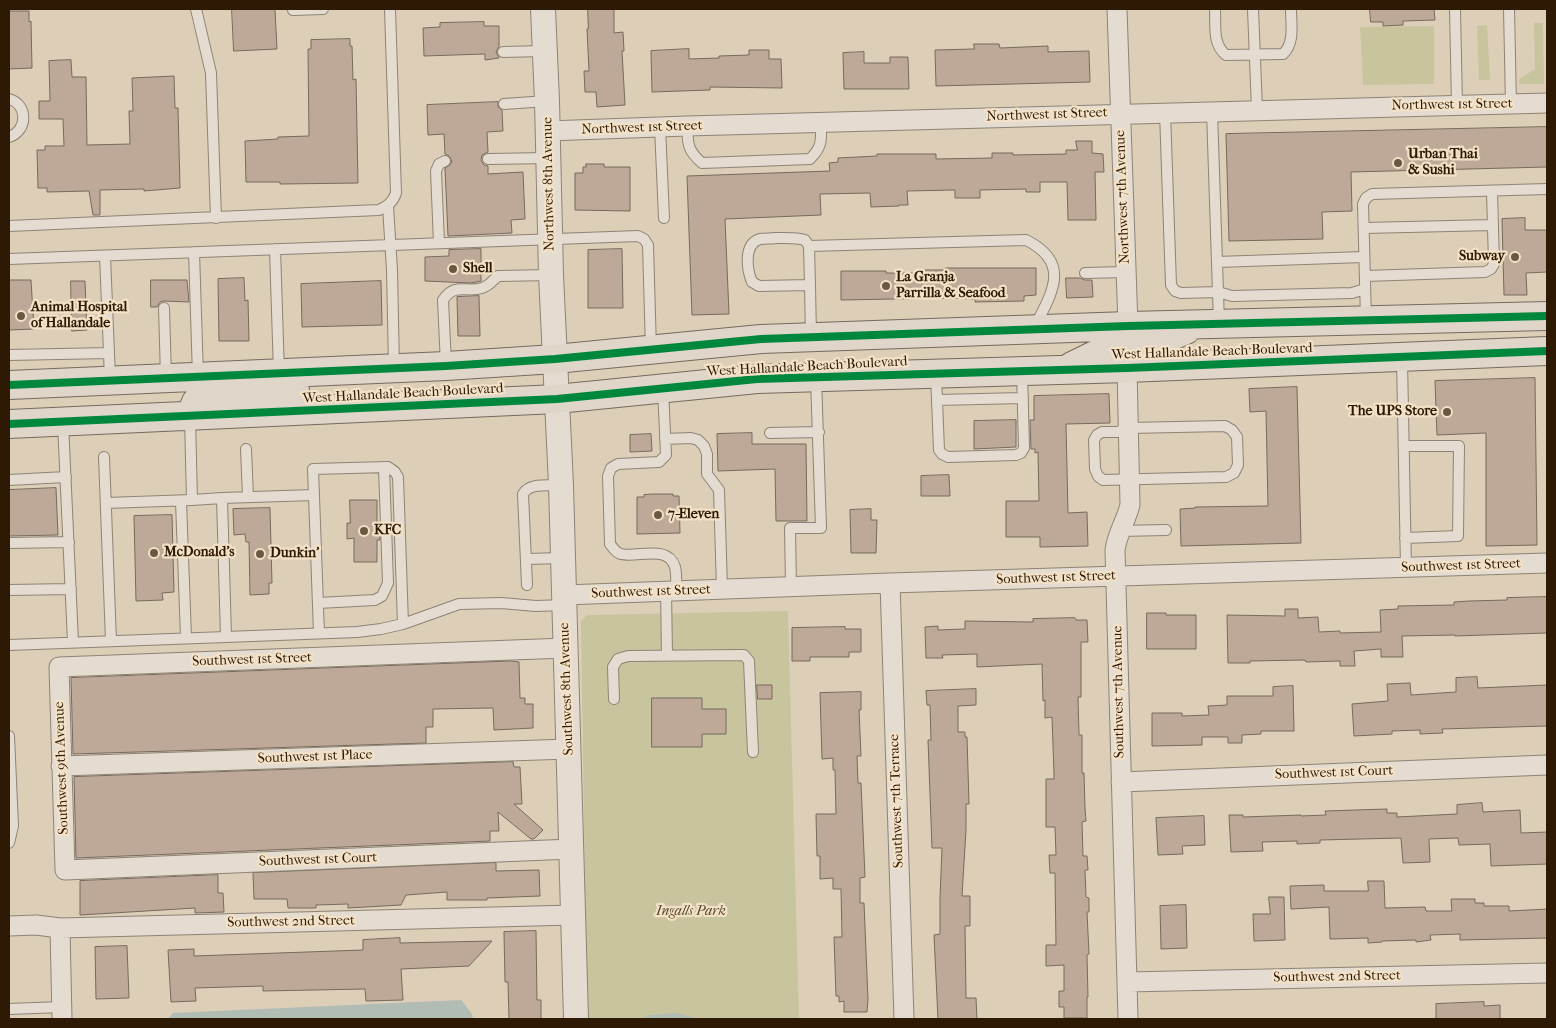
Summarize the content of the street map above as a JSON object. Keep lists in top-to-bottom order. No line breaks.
{"streets":{"main road":["West Hallandale Beach Boulevard"],"street":["Northwest 1st Street","Northwest 8th Avenue","Northwest 7th Avenue","Southwest 1st Street","Southwest 8th Avenue","Southwest 7th Avenue","Southwest 1st Place","Southwest 9th Avenue","Southwest 1st Court","Southwest 7th Terrace","Southwest 2nd Street"]},"crossings":[["Northwest 1st Street","Northwest 8th Avenue"],["Northwest 1st Street","Northwest 7th Avenue"],["Northwest 8th Avenue","West Hallandale Beach Boulevard"],["Northwest 8th Avenue","Southwest 8th Avenue"],["Northwest 7th Avenue","West Hallandale Beach Boulevard"],["West Hallandale Beach Boulevard","Southwest 8th Avenue"],["West Hallandale Beach Boulevard","Southwest 7th Avenue"],["Southwest 1st Street","Southwest 8th Avenue"],["Southwest 1st Street","Southwest 7th Avenue"],["Southwest 1st Street","Southwest 9th Avenue"],["Southwest 1st Street","Southwest 7th Terrace"],["Southwest 8th Avenue","Southwest 1st Place"],["Southwest 8th Avenue","Southwest 1st Court"],["Southwest 8th Avenue","Southwest 2nd Street"],["Southwest 7th Avenue","Southwest 1st Court"],["Southwest 7th Avenue","Southwest 2nd Street"],["Southwest 1st Place","Southwest 9th Avenue"],["Southwest 9th Avenue","Southwest 1st Court"]],"parks":["Ingalls Park"],"places":["Urban Thai & Sushi","Subway","Shell","La Granja Parrilla & Seafood","Animal Hospital of Hallandale","The UPS Store","7-Eleven","KFC","McDonald's","Dunkin'"]}
